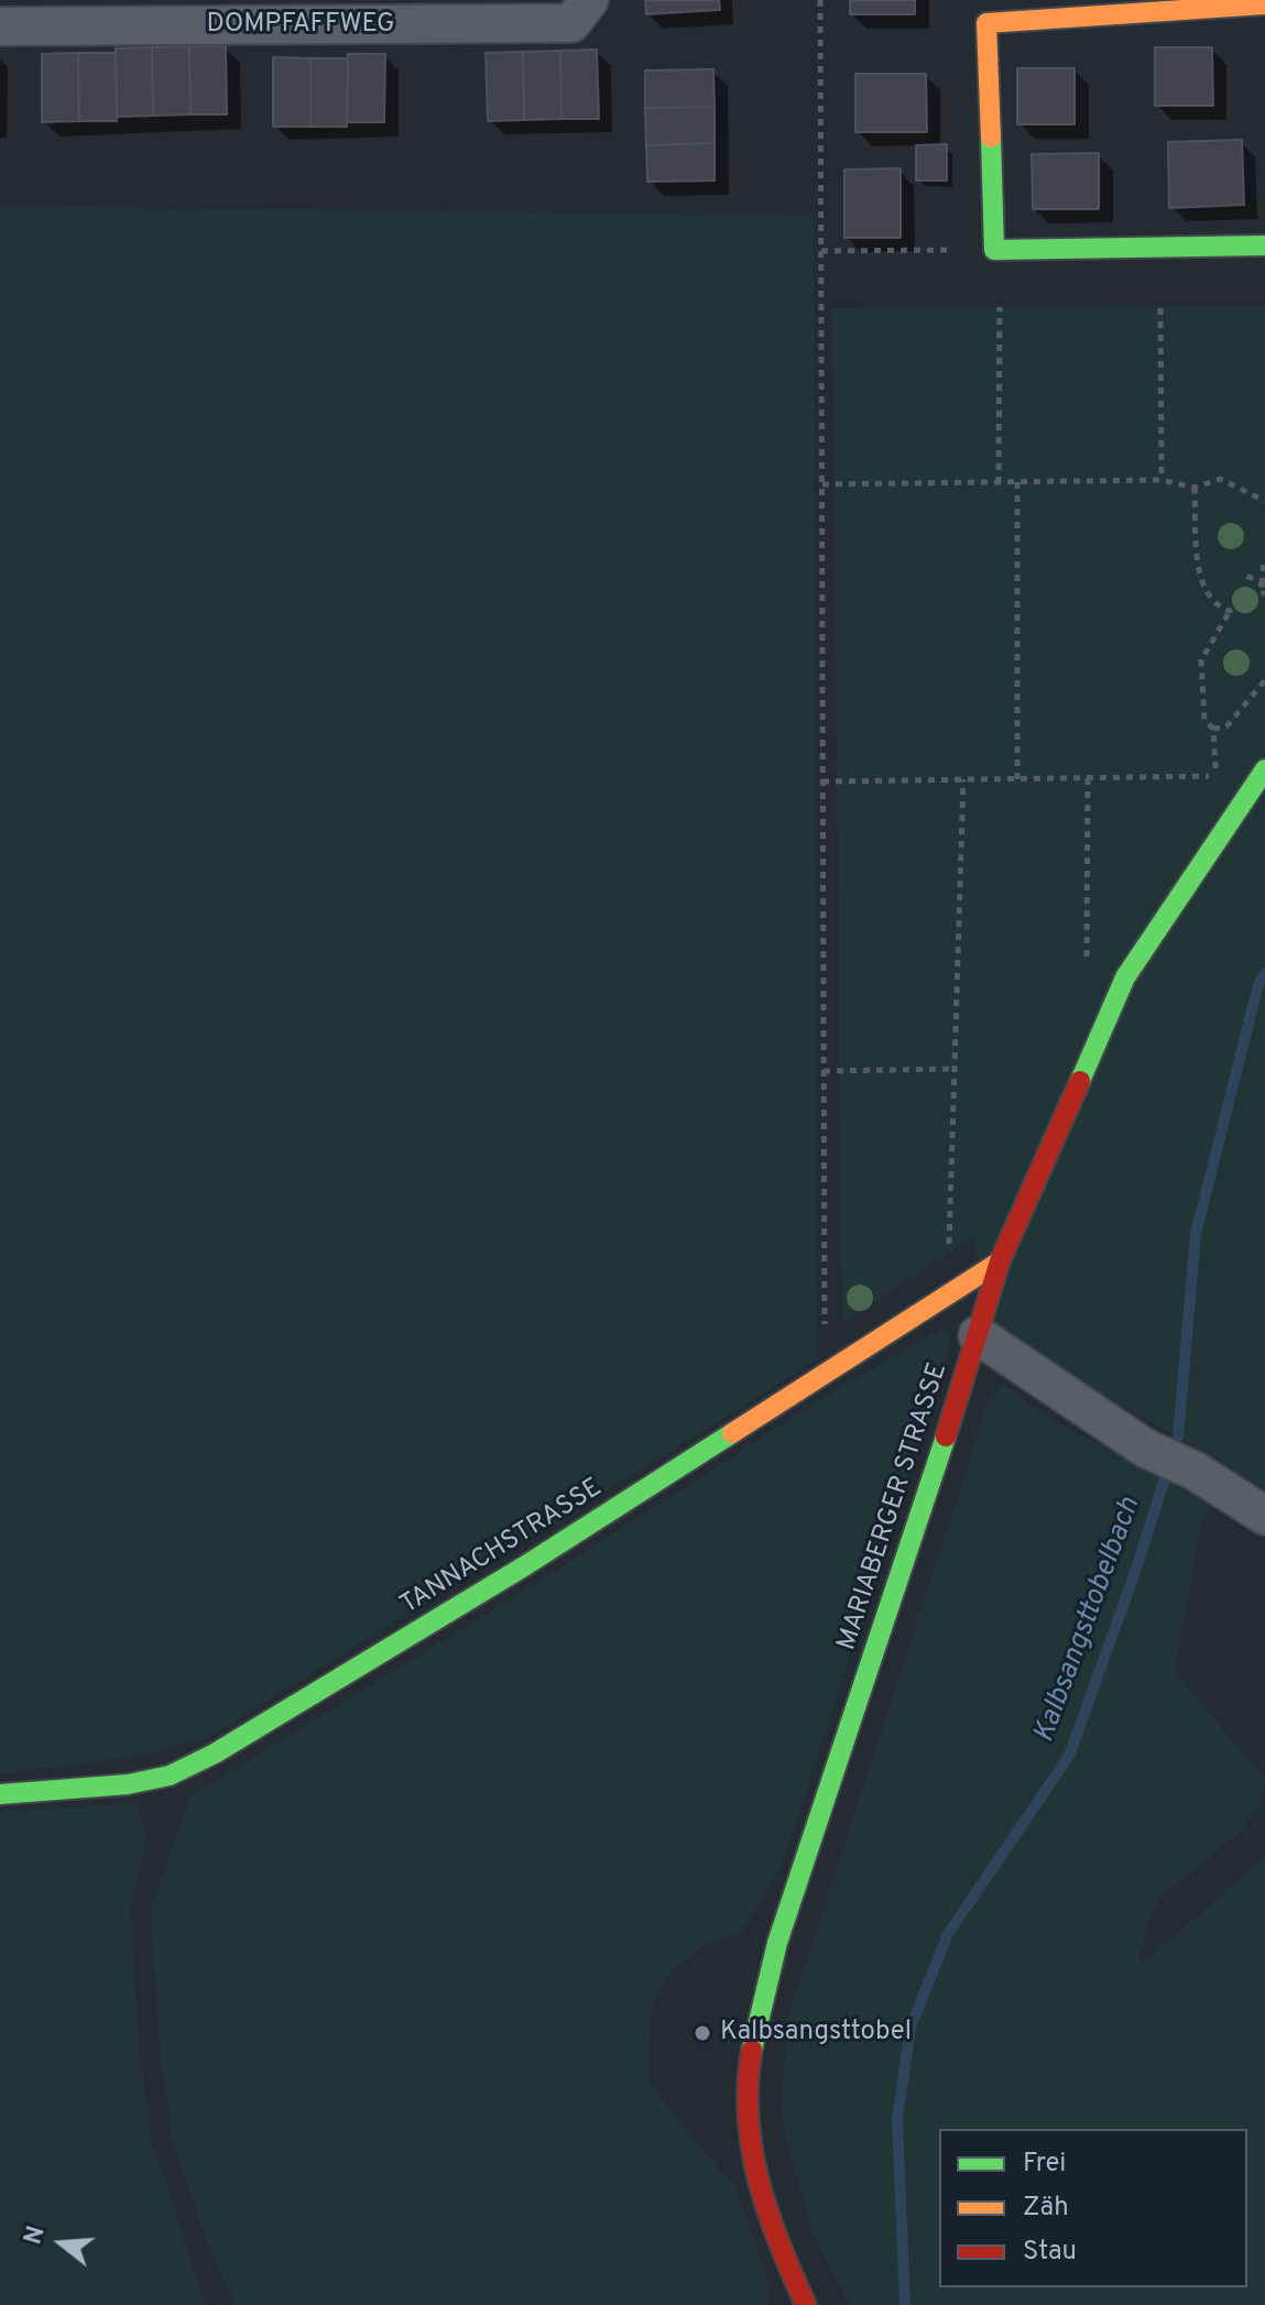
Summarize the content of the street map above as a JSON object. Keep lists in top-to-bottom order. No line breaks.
{"streets":{"street":["DOMPFAFFWEG","MARIABERGER STRASSE","TANNACHSTRASSE"]},"crossings":[["MARIABERGER STRASSE","TANNACHSTRASSE"]],"water":["Kalbsangsttobelbach"],"places":["Kalbsangsttobel"],"legend":["Frei","Zäh","Stau"],"north":"left"}
